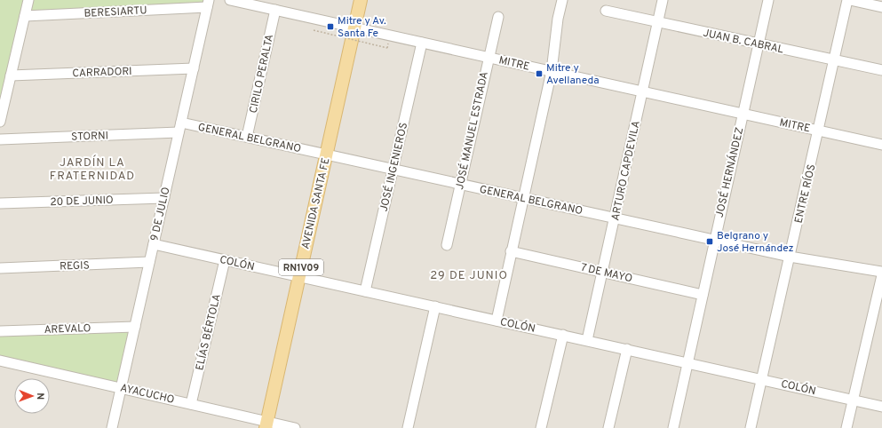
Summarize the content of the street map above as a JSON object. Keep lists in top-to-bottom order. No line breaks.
{"streets":{"main road":["AVENIDA SANTA FE","RN1V09"],"street":["BERESIARTU","JUAN B. CABRAL","MITRE","CARRADORI","CIRILO PERALTA","JOSÉ MANUEL ESTRADA","STORNI","GENERAL BELGRANO","JOSÉ INGENIEROS","ARTURO CAPDEVILA","JOSÉ HERNÁNDEZ","ENTRE RÍOS","20 DE JUNIO","9 DE JULIO","COLÓN","REGIS","7 DE MAYO","AREVALO","ELÍAS BÉRTOLA","AYACUCHO"]},"crossings":[["BERESIARTU","9 DE JULIO"],["JUAN B. CABRAL","ARTURO CAPDEVILA"],["JUAN B. CABRAL","JOSÉ HERNÁNDEZ"],["JUAN B. CABRAL","ENTRE RÍOS"],["MITRE","CIRILO PERALTA"],["MITRE","JOSÉ MANUEL ESTRADA"],["MITRE","JOSÉ INGENIEROS"],["MITRE","ARTURO CAPDEVILA"],["MITRE","JOSÉ HERNÁNDEZ"],["MITRE","ENTRE RÍOS"],["MITRE","AVENIDA SANTA FE"],["CARRADORI","9 DE JULIO"],["CIRILO PERALTA","GENERAL BELGRANO"],["JOSÉ MANUEL ESTRADA","GENERAL BELGRANO"],["STORNI","9 DE JULIO"],["GENERAL BELGRANO","JOSÉ INGENIEROS"],["GENERAL BELGRANO","ARTURO CAPDEVILA"],["GENERAL BELGRANO","JOSÉ HERNÁNDEZ"],["GENERAL BELGRANO","ENTRE RÍOS"],["GENERAL BELGRANO","AVENIDA SANTA FE"],["GENERAL BELGRANO","9 DE JULIO"],["JOSÉ INGENIEROS","COLÓN"],["ARTURO CAPDEVILA","COLÓN"],["ARTURO CAPDEVILA","7 DE MAYO"],["JOSÉ HERNÁNDEZ","COLÓN"],["JOSÉ HERNÁNDEZ","7 DE MAYO"],["ENTRE RÍOS","COLÓN"],["20 DE JUNIO","9 DE JULIO"],["AVENIDA SANTA FE","COLÓN"],["AVENIDA SANTA FE","AYACUCHO"],["9 DE JULIO","COLÓN"],["9 DE JULIO","REGIS"],["9 DE JULIO","AREVALO"],["9 DE JULIO","AYACUCHO"],["COLÓN","ELÍAS BÉRTOLA"],["ELÍAS BÉRTOLA","AYACUCHO"]],"districts":["JARDÍN LA FRATERNIDAD","29 DE JUNIO"],"places":{"transit":["Mitre y Av. Santa Fe","Mitre y Avellaneda","Belgrano y José Hernández"]},"north":"right"}
